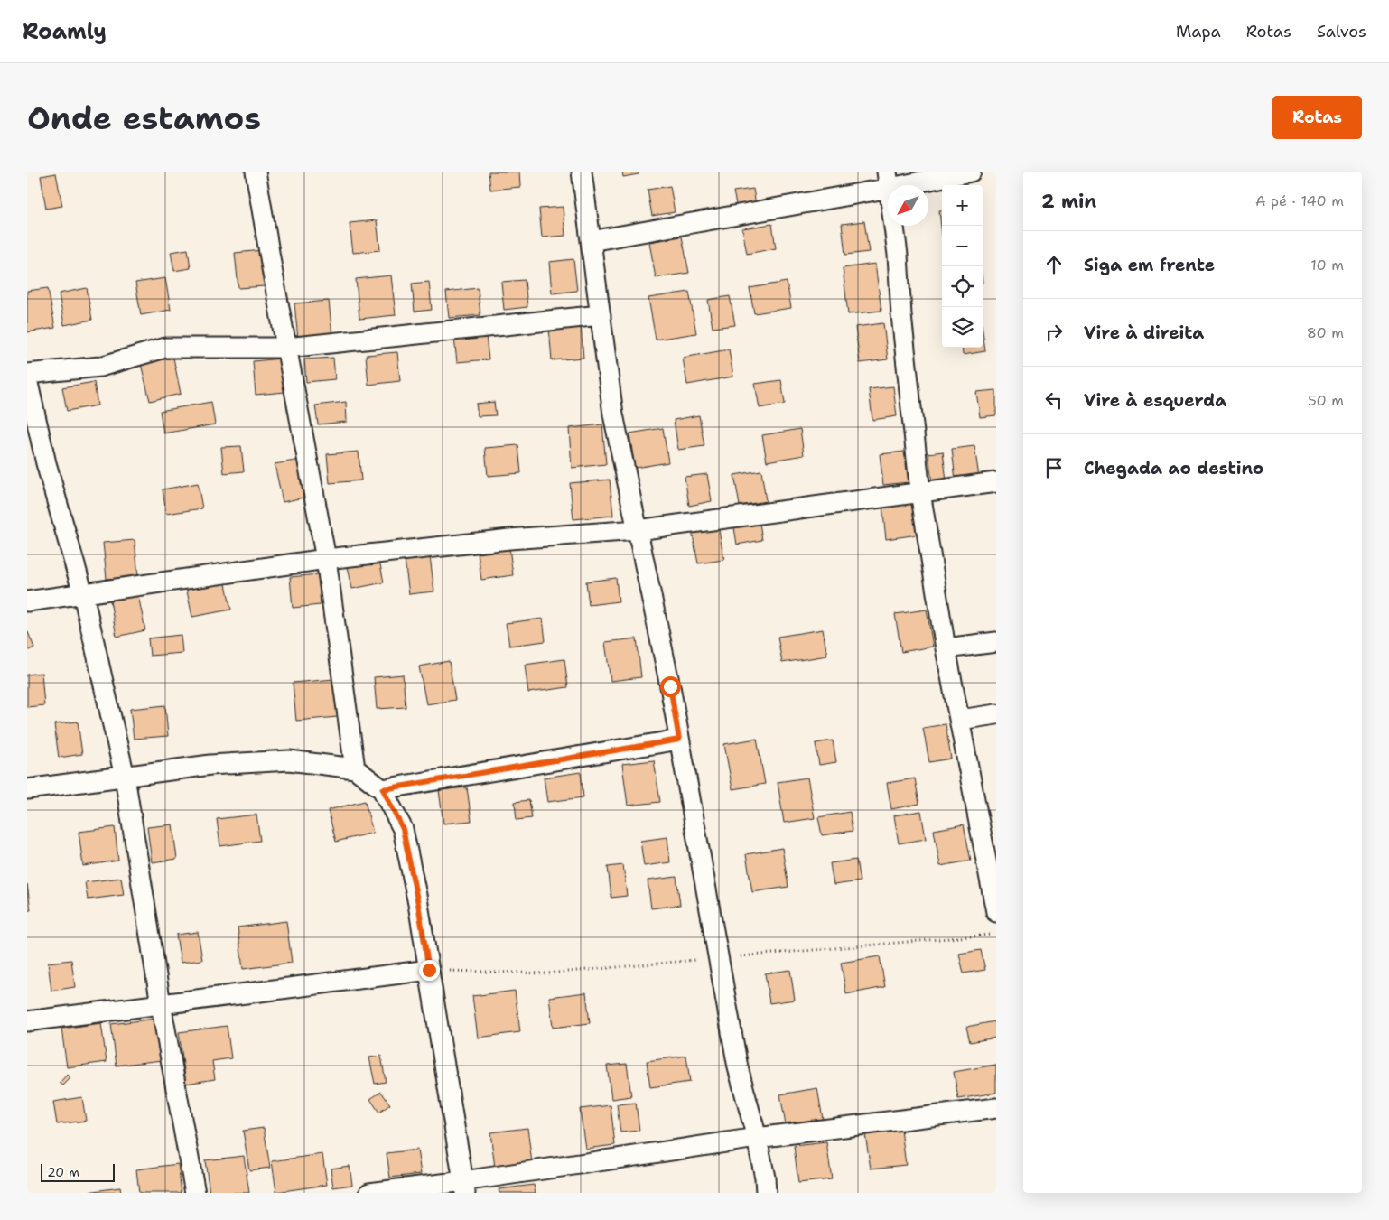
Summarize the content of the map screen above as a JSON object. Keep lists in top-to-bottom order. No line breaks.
{"scale_bar":"20 m","north":"bottom left","page":{"header":"Roamly","nav":["Mapa","Rotas","Salvos"],"buttons":"Rotas","title":"Onde estamos","heading":["2 min","A pé · 140 m"],"map_buttons":["+","−"],"list":[["Siga em frente","10 m"],["Vire à direita","80 m"],["Vire à esquerda","50 m"],"Chegada ao destino"],"scale":"20 m"}}
